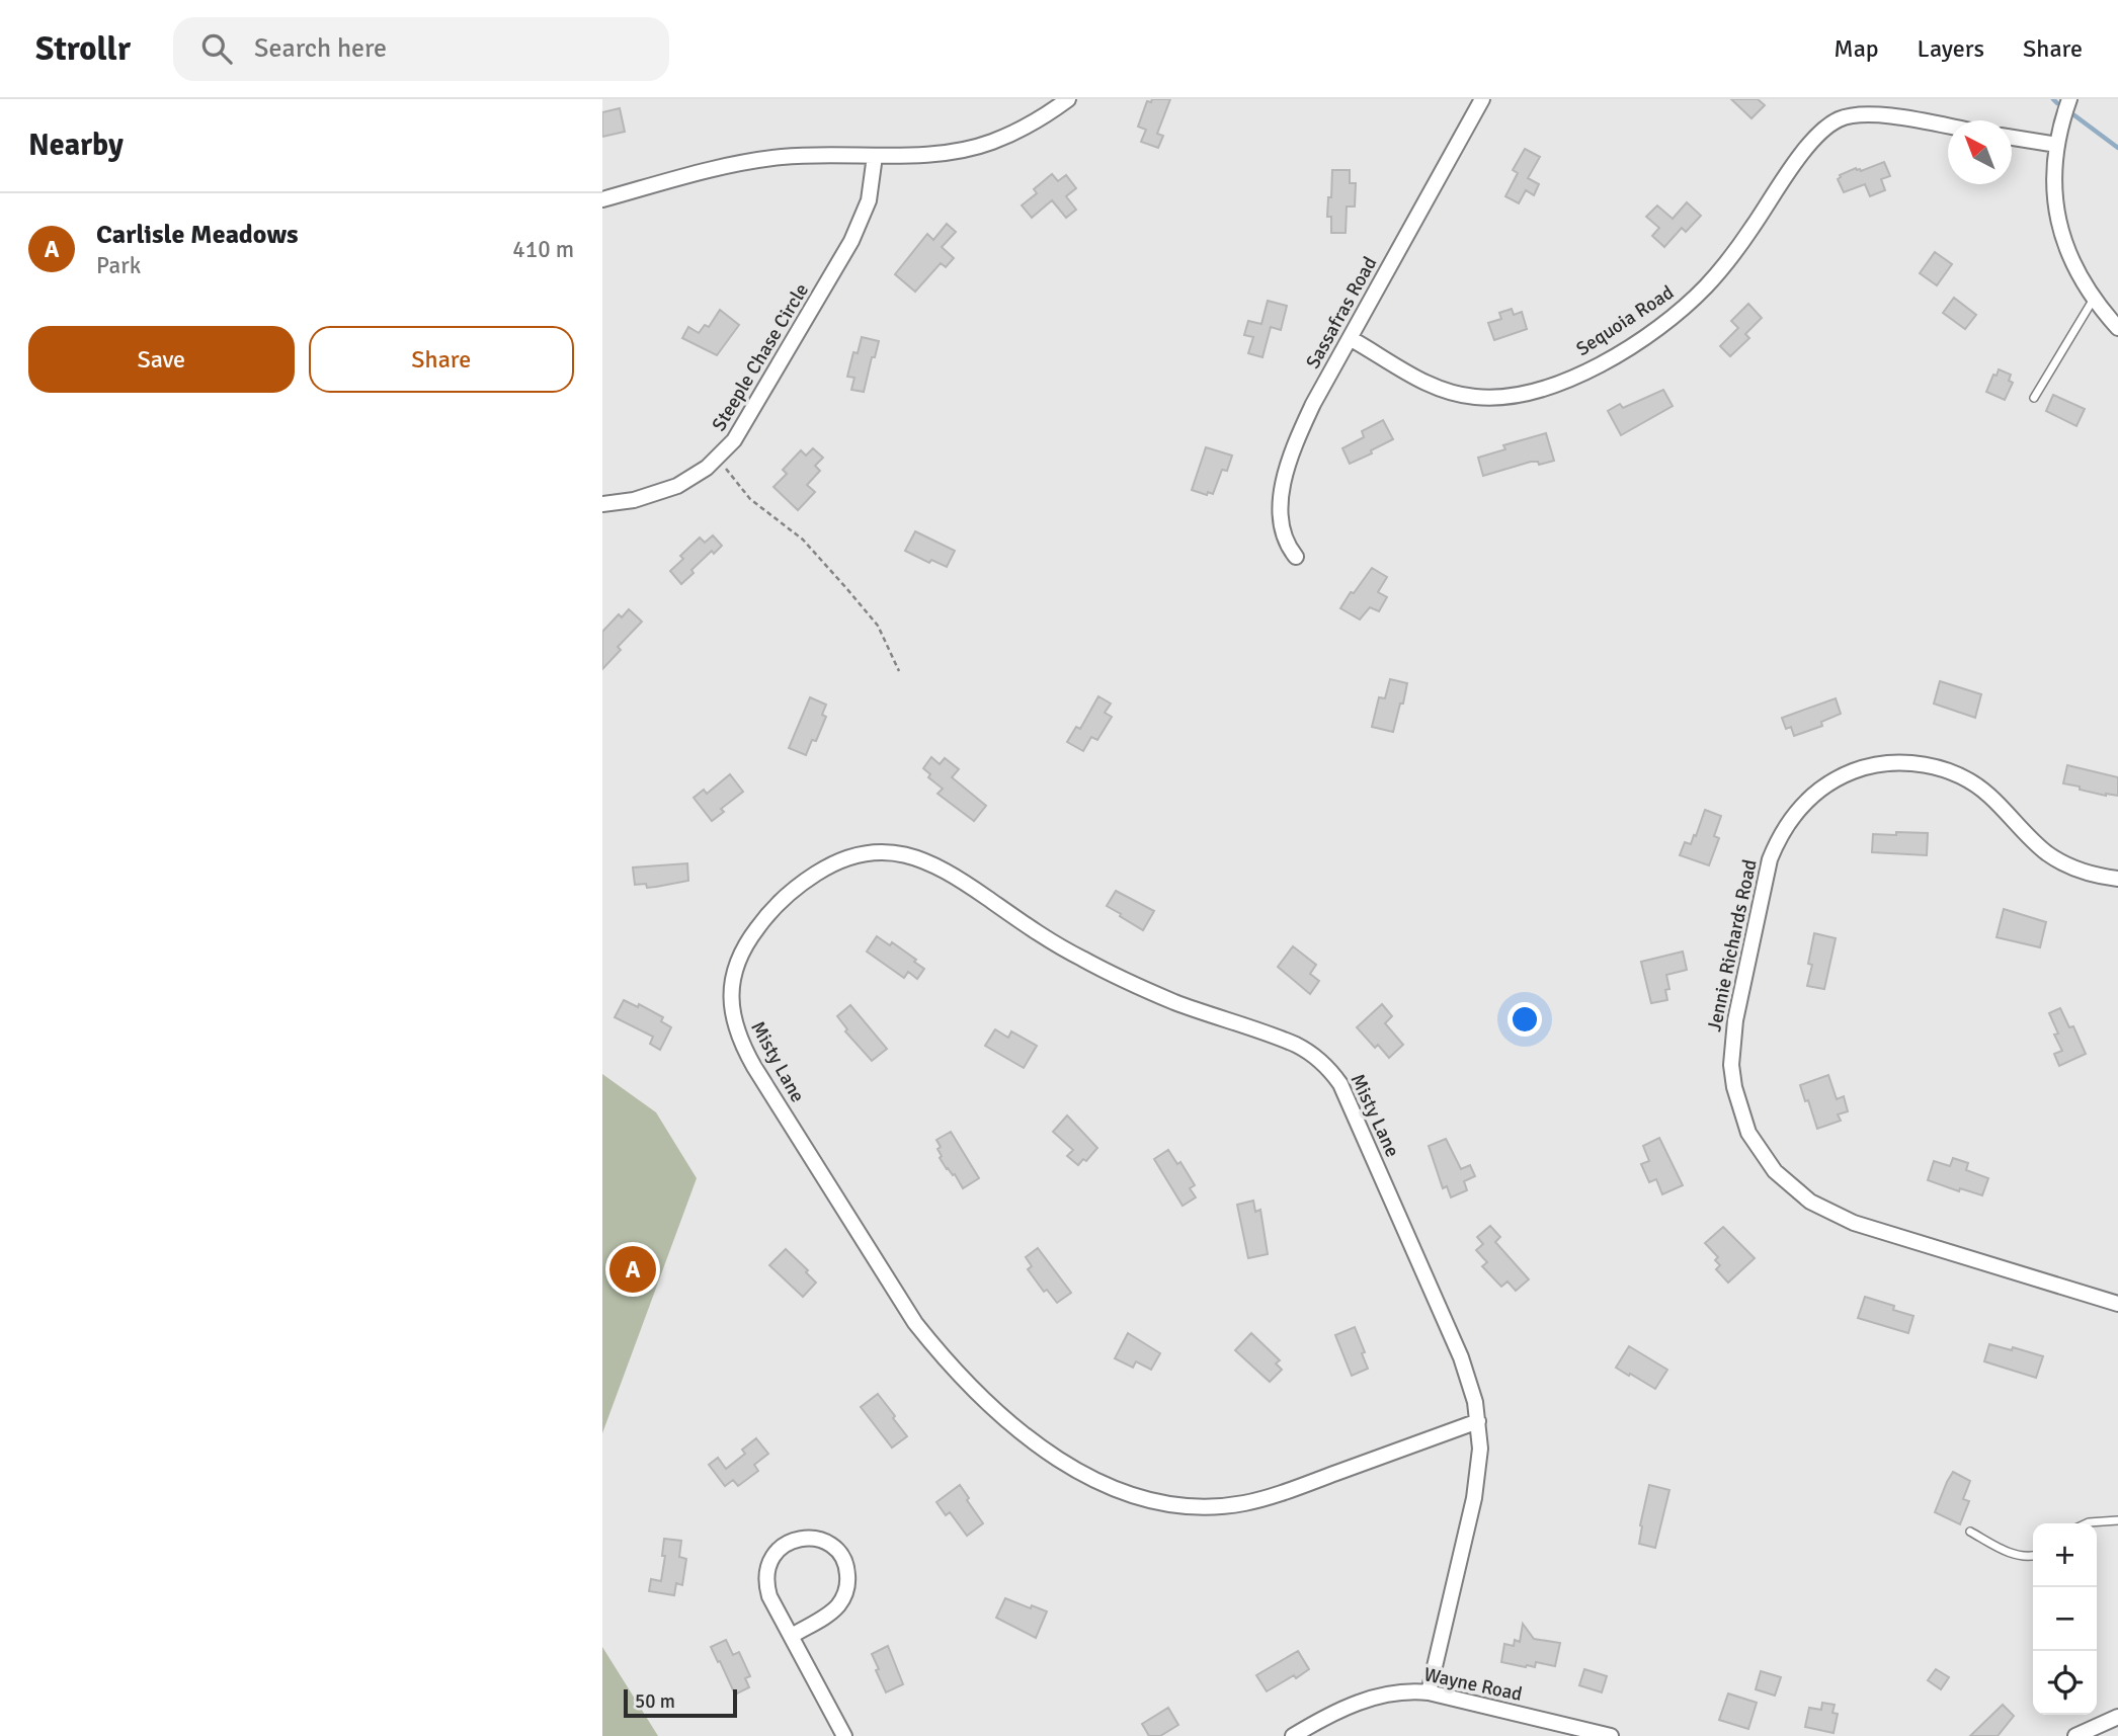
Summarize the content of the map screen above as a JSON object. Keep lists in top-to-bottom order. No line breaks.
{"streets":{"street":["Sassafras Road","Sequoia Road","Steeple Chase Circle","Jennie Richards Road","Misty Lane","Wayne Road"]},"crossings":[["Sassafras Road","Sequoia Road"],["Misty Lane","Wayne Road"]],"scale_bar":"50 m","north":"top left","page":{"header":"Strollr","search":"Search here","nav":["Map","Layers","Share"],"heading":"Nearby","list":[{"mark":"A","name":"Carlisle Meadows","note":"Park","value":"410 m"}],"buttons":["Save","Share"],"pins":"A","map_buttons":["+","−"],"scale":"50 m"}}
